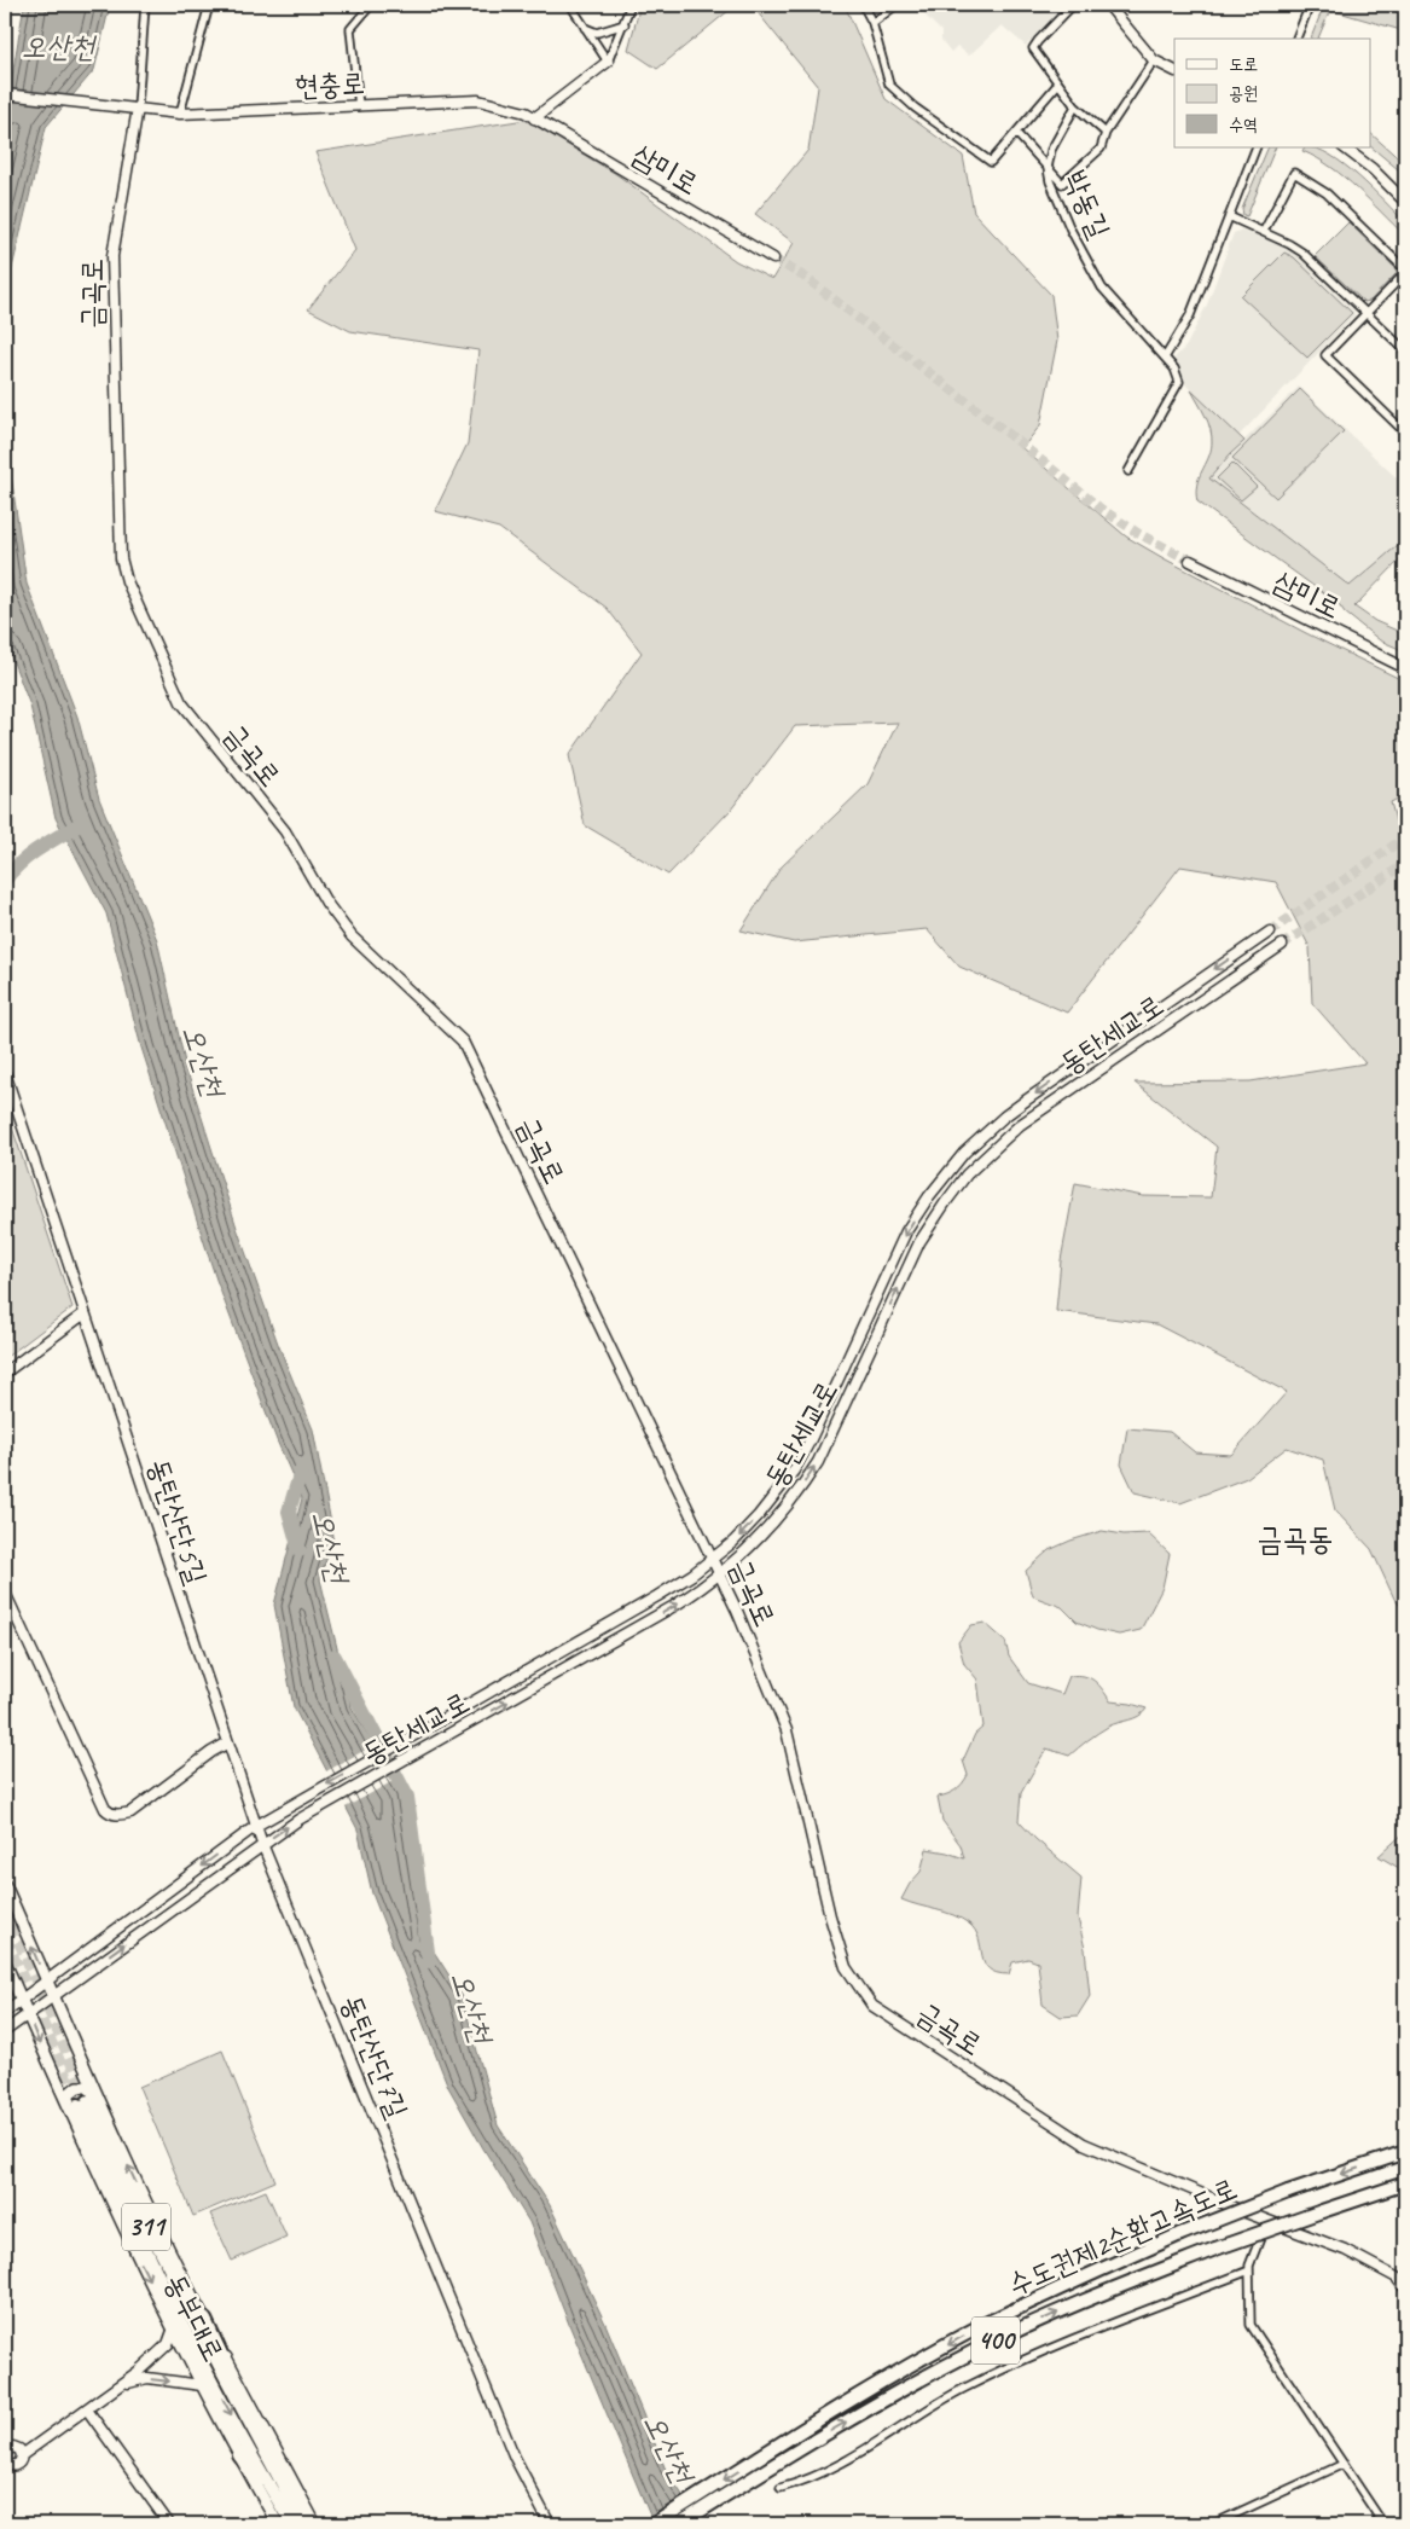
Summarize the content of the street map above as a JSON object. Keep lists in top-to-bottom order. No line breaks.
{"streets":{"highway":["311","수도권제2순환고속도로","동부대로","400"],"street":["현충로","삼미로","박동길","금곡로","동탄세교로","동탄산단5길","동탄산단7길"]},"crossings":[["현충로","삼미로"],["현충로","금곡로"],["금곡로","동탄세교로"],["동탄세교로","동탄산단5길"],["동탄세교로","동탄산단7길"],["동탄산단5길","동탄산단7길"]],"districts":["금곡동"],"water":["오산천"],"legend":["도로","공원","수역"]}
